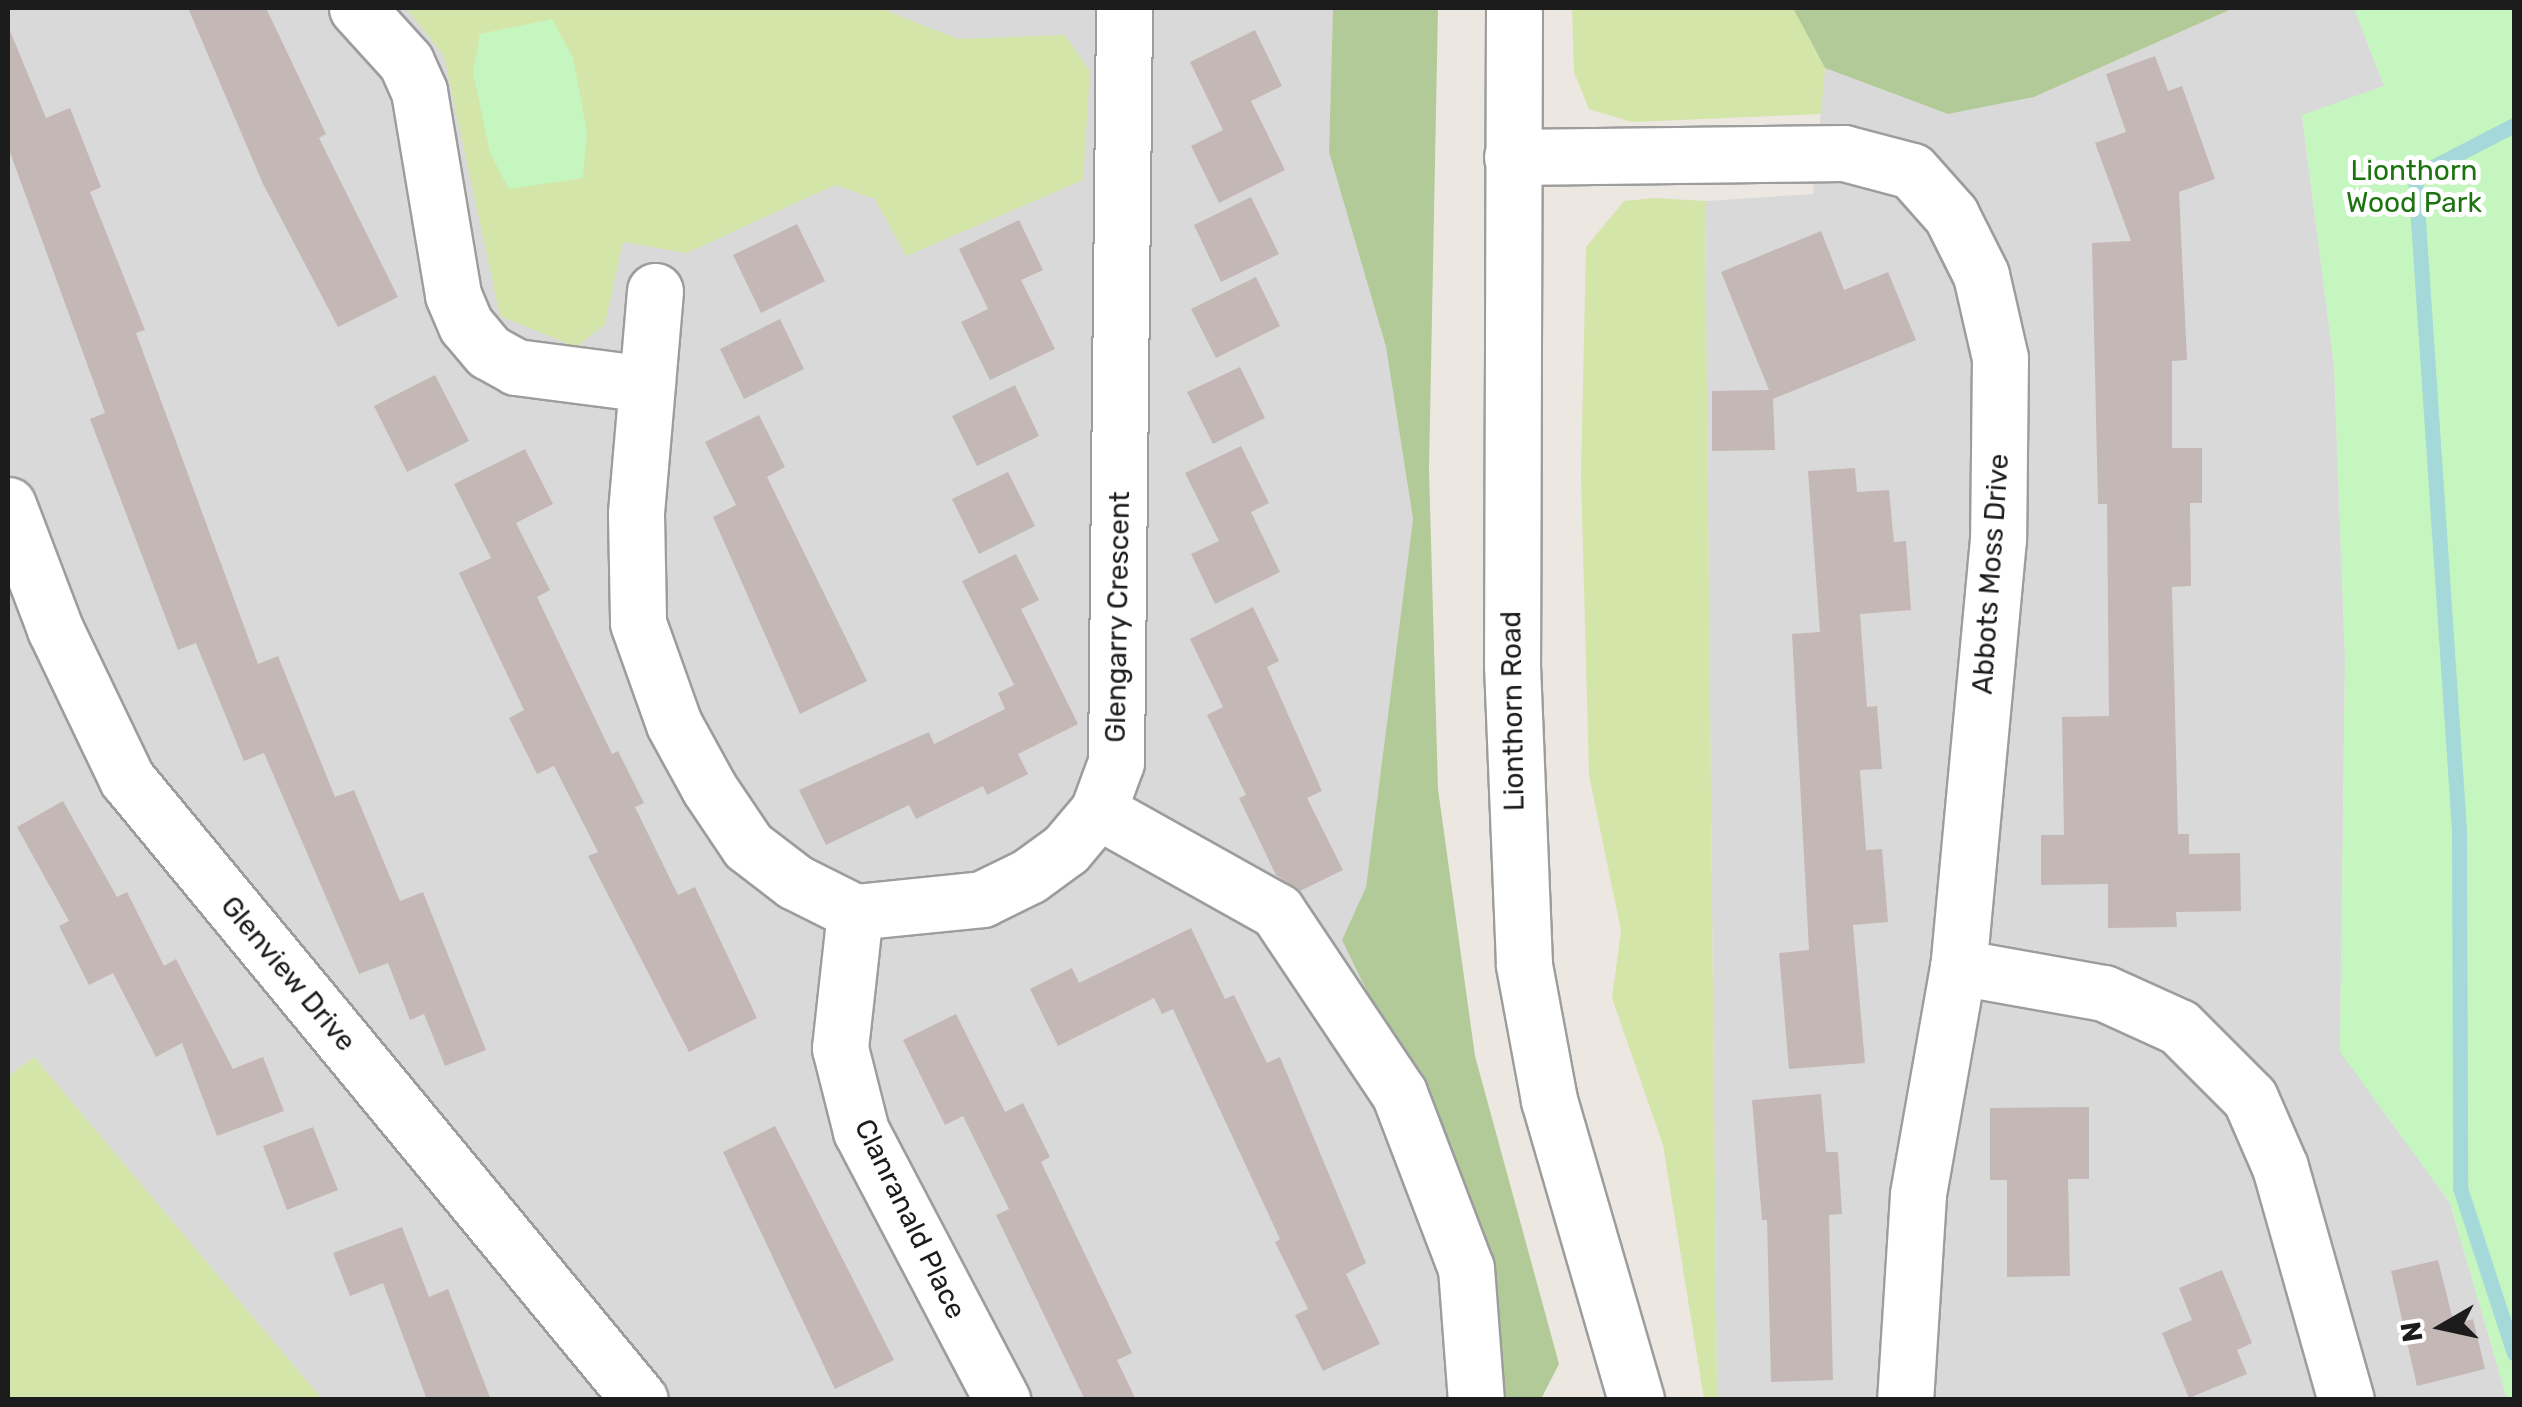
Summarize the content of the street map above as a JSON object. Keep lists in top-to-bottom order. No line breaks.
{"streets":{"street":["Abbots Moss Drive","Glengarry Crescent","Lionthorn Road","Glenview Drive","Clanranald Place"]},"crossings":[["Abbots Moss Drive","Lionthorn Road"],["Glengarry Crescent","Clanranald Place"]],"parks":["Lionthorn Wood Park"],"north":"left"}
